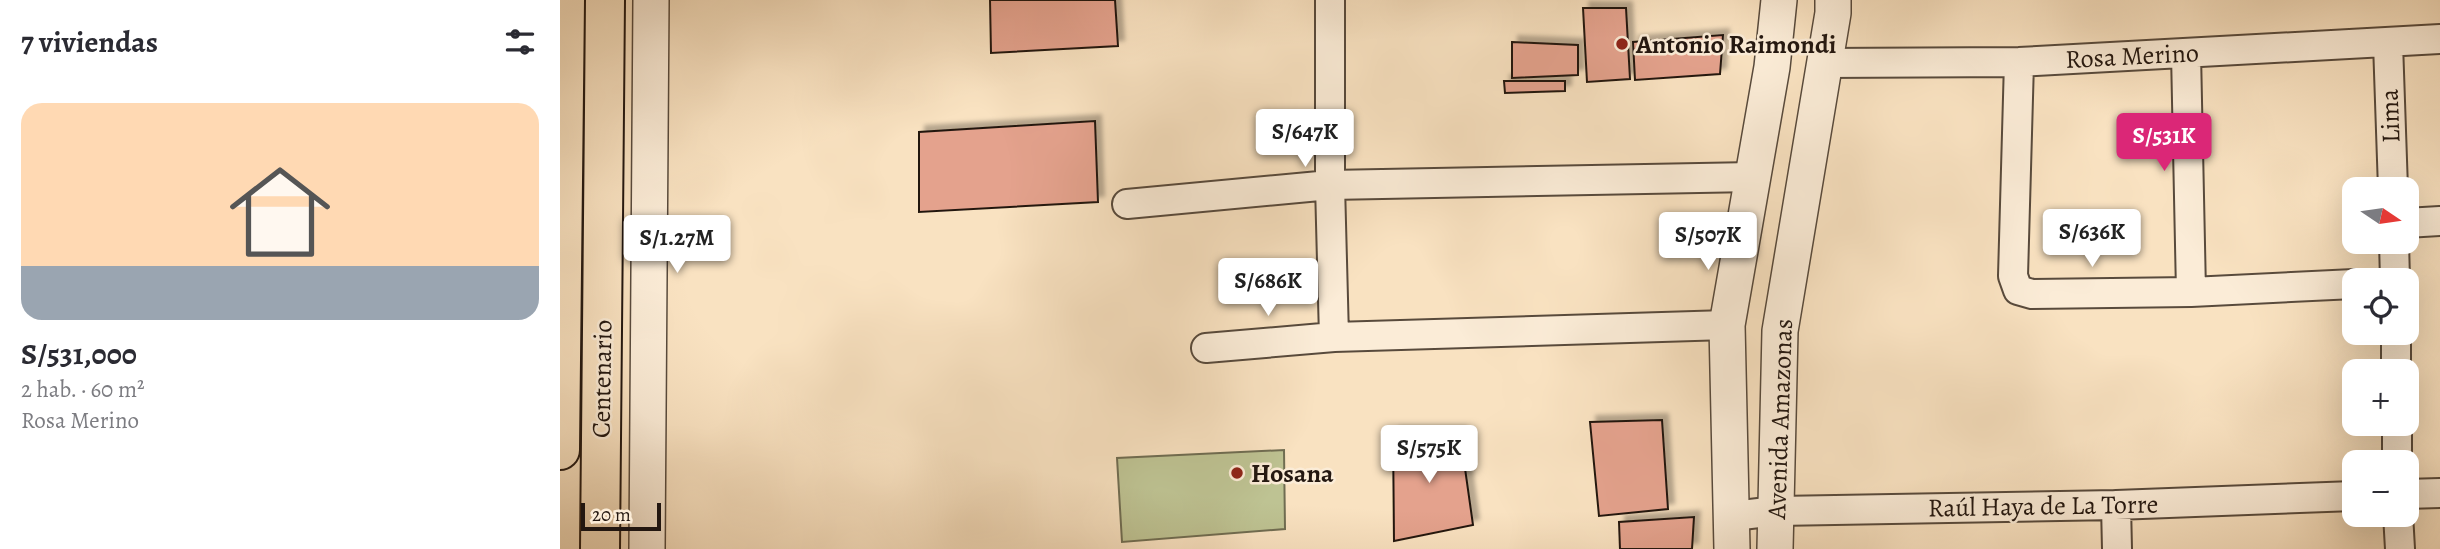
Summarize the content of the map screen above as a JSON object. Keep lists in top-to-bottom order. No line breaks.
{"streets":{"highway":["Centenario"],"street":["Rosa Merino","Lima","Avenida Amazonas","Raúl Haya de La Torre"]},"crossings":[["Rosa Merino","Lima"],["Rosa Merino","Avenida Amazonas"],["Avenida Amazonas","Raúl Haya de La Torre"]],"places":["Antonio Raimondi","Hosana"],"scale_bar":"20 m","north":"right","page":{"heading":"7 viviendas","list":[{"name":"S/531,000","note":"2 hab. · 60 m² · Rosa Merino"}],"price":["S/647K","S/531K","S/636K","S/507K","S/1.27M","S/686K","S/575K"],"map_buttons":["+","−"],"scale":"20 m"}}
